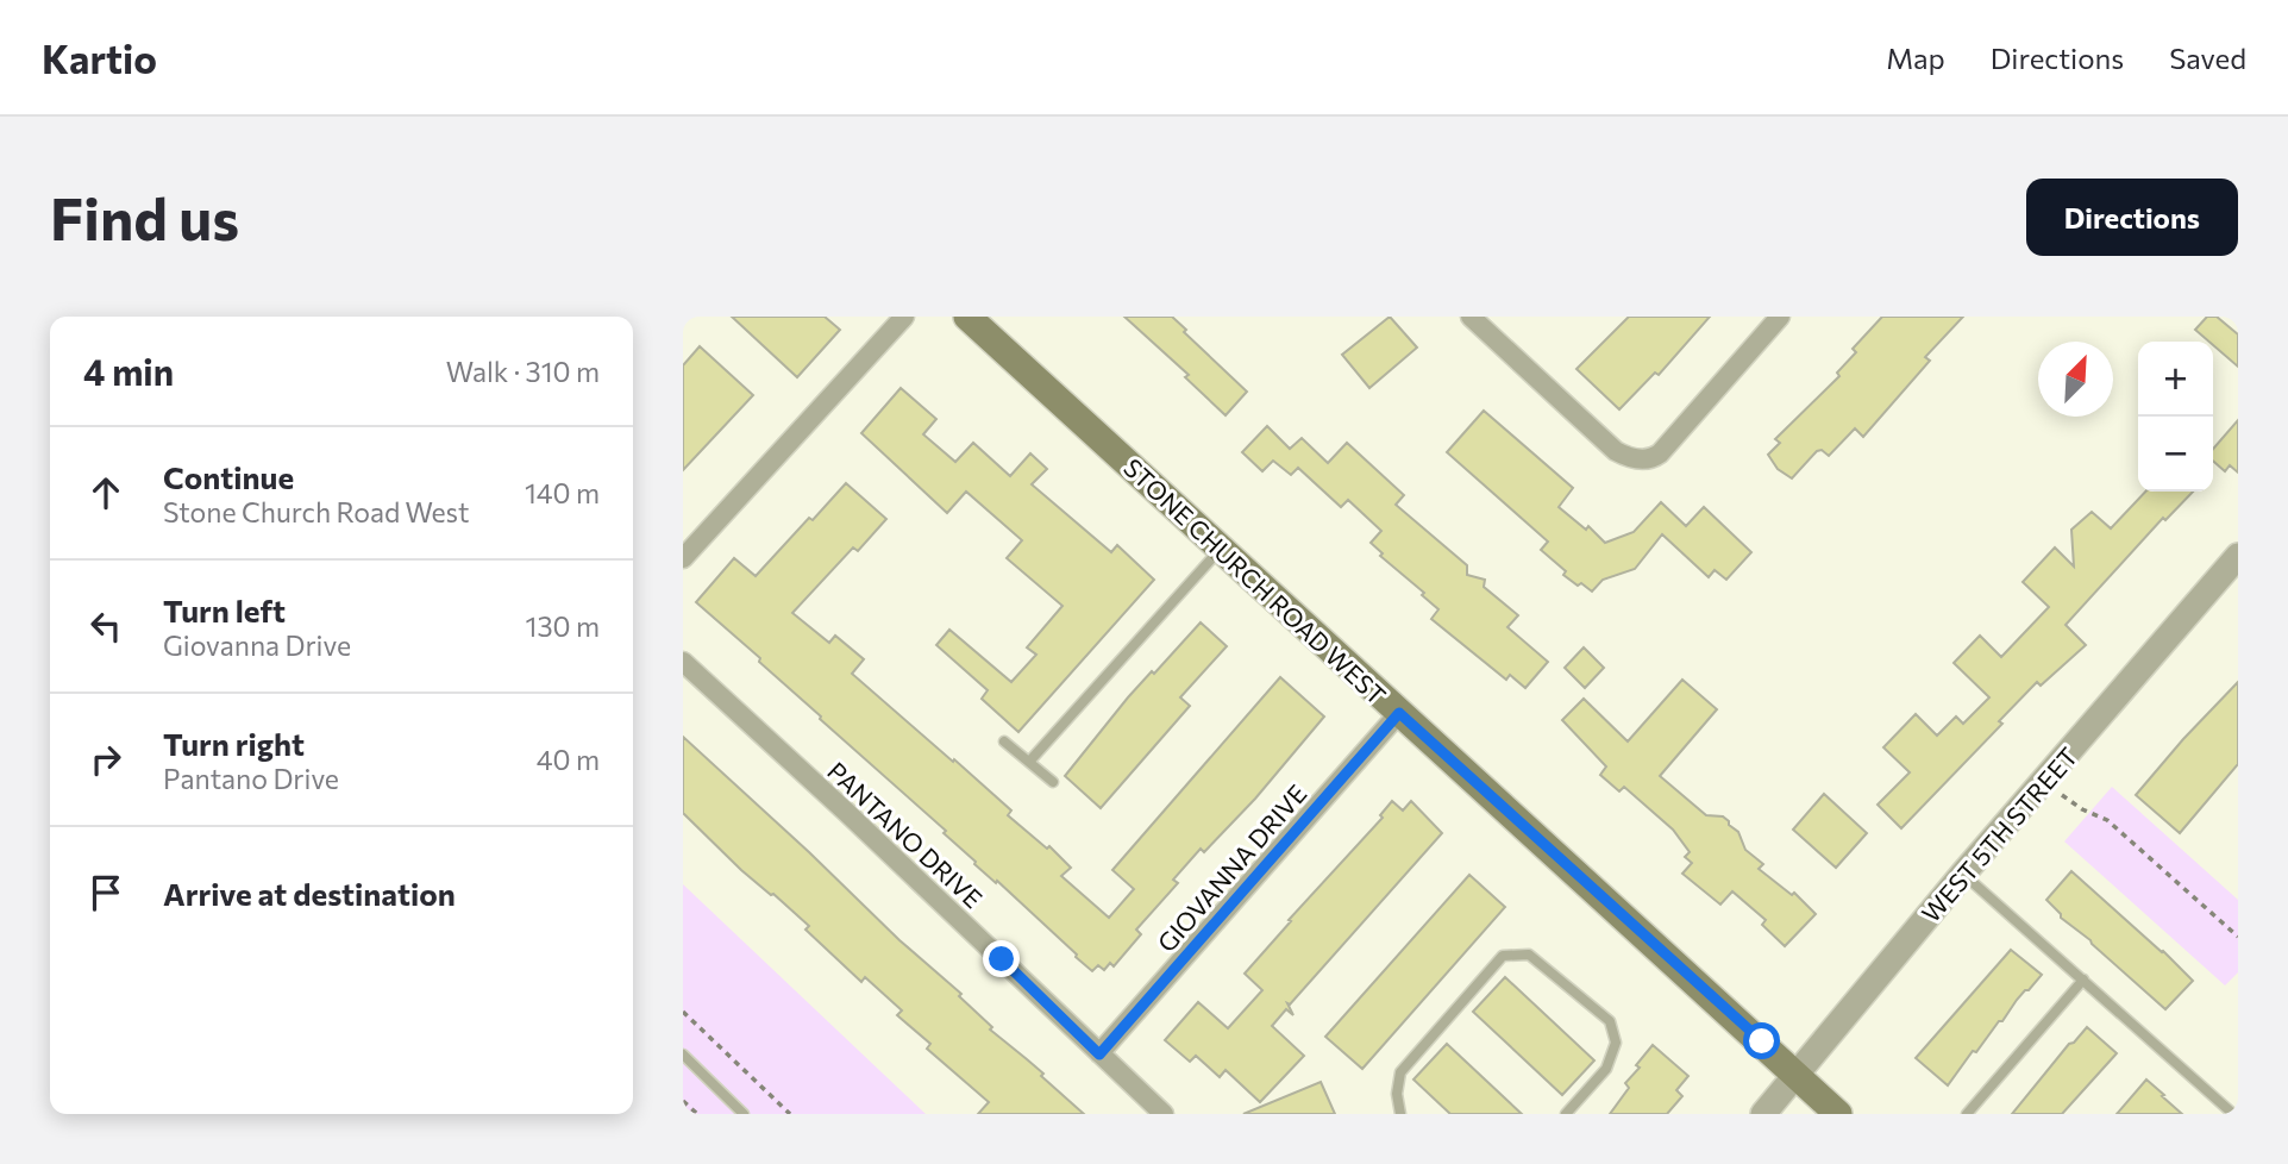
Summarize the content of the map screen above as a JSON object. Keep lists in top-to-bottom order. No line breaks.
{"streets":{"main road":["STONE CHURCH ROAD WEST"],"street":["PANTANO DRIVE","WEST 5TH STREET","GIOVANNA DRIVE"]},"crossings":[["STONE CHURCH ROAD WEST","WEST 5TH STREET"],["STONE CHURCH ROAD WEST","GIOVANNA DRIVE"],["PANTANO DRIVE","GIOVANNA DRIVE"]],"north":"top right","page":{"header":"Kartio","nav":["Map","Directions","Saved"],"buttons":"Directions","title":"Find us","heading":["4 min","Walk · 310 m"],"map_buttons":["+","−"],"list":[["Continue","Stone Church Road West","140 m"],["Turn left","Giovanna Drive","130 m"],["Turn right","Pantano Drive","40 m"],"Arrive at destination"]}}
